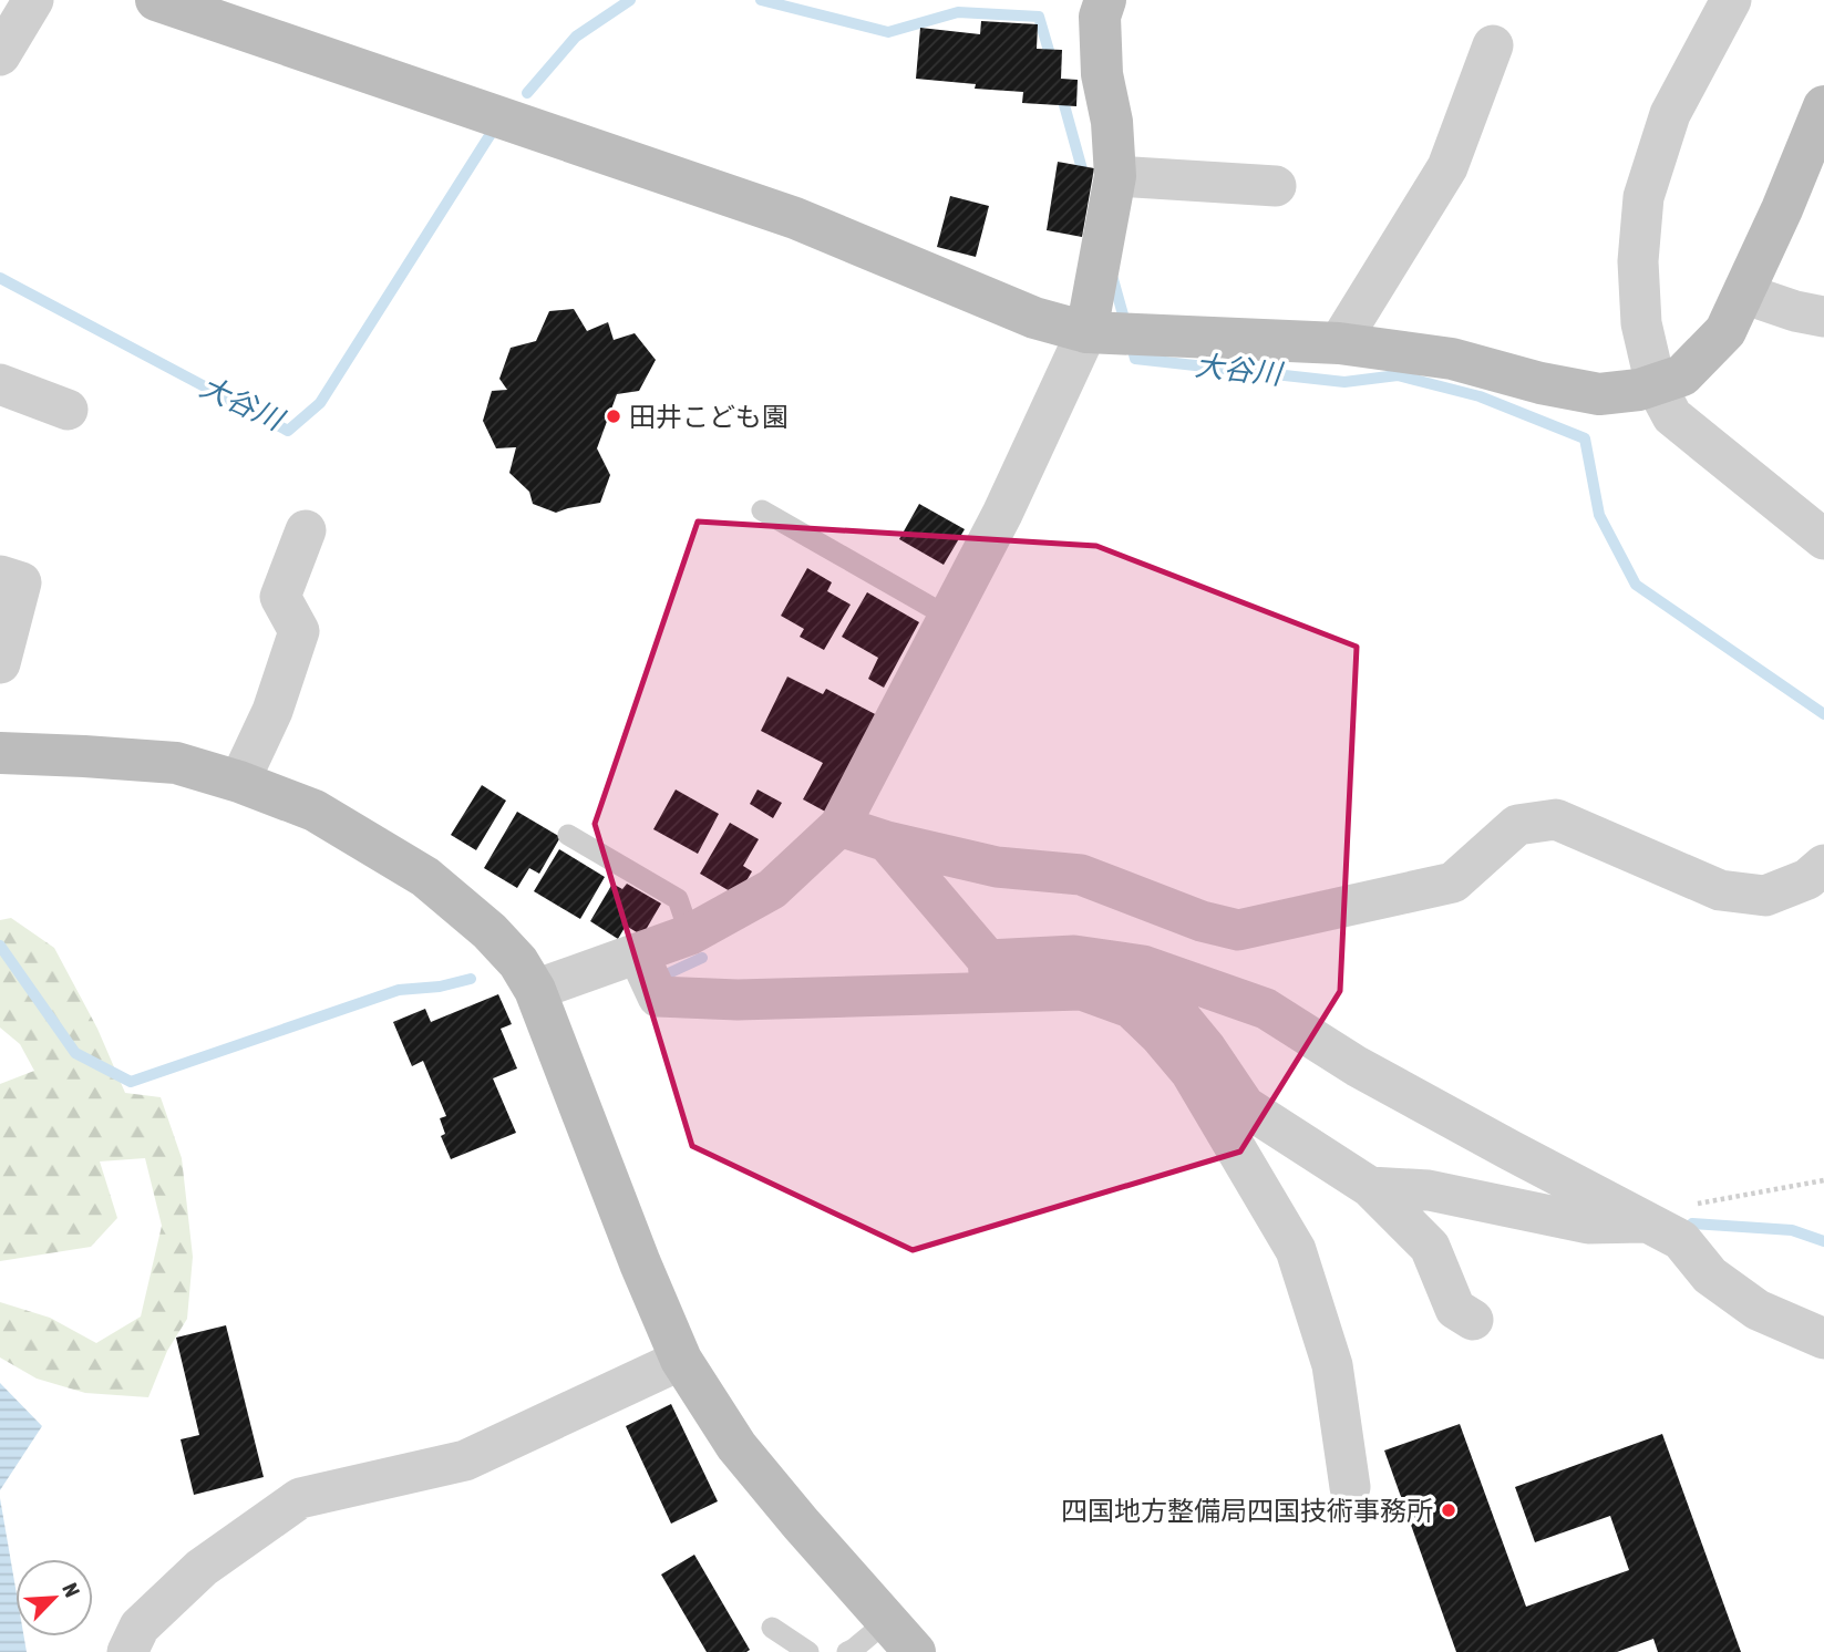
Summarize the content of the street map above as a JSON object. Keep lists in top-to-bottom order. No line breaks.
{"water":["大谷川"],"places":["田井こども園","四国地方整備局四国技術事務所"],"north":"top right"}
